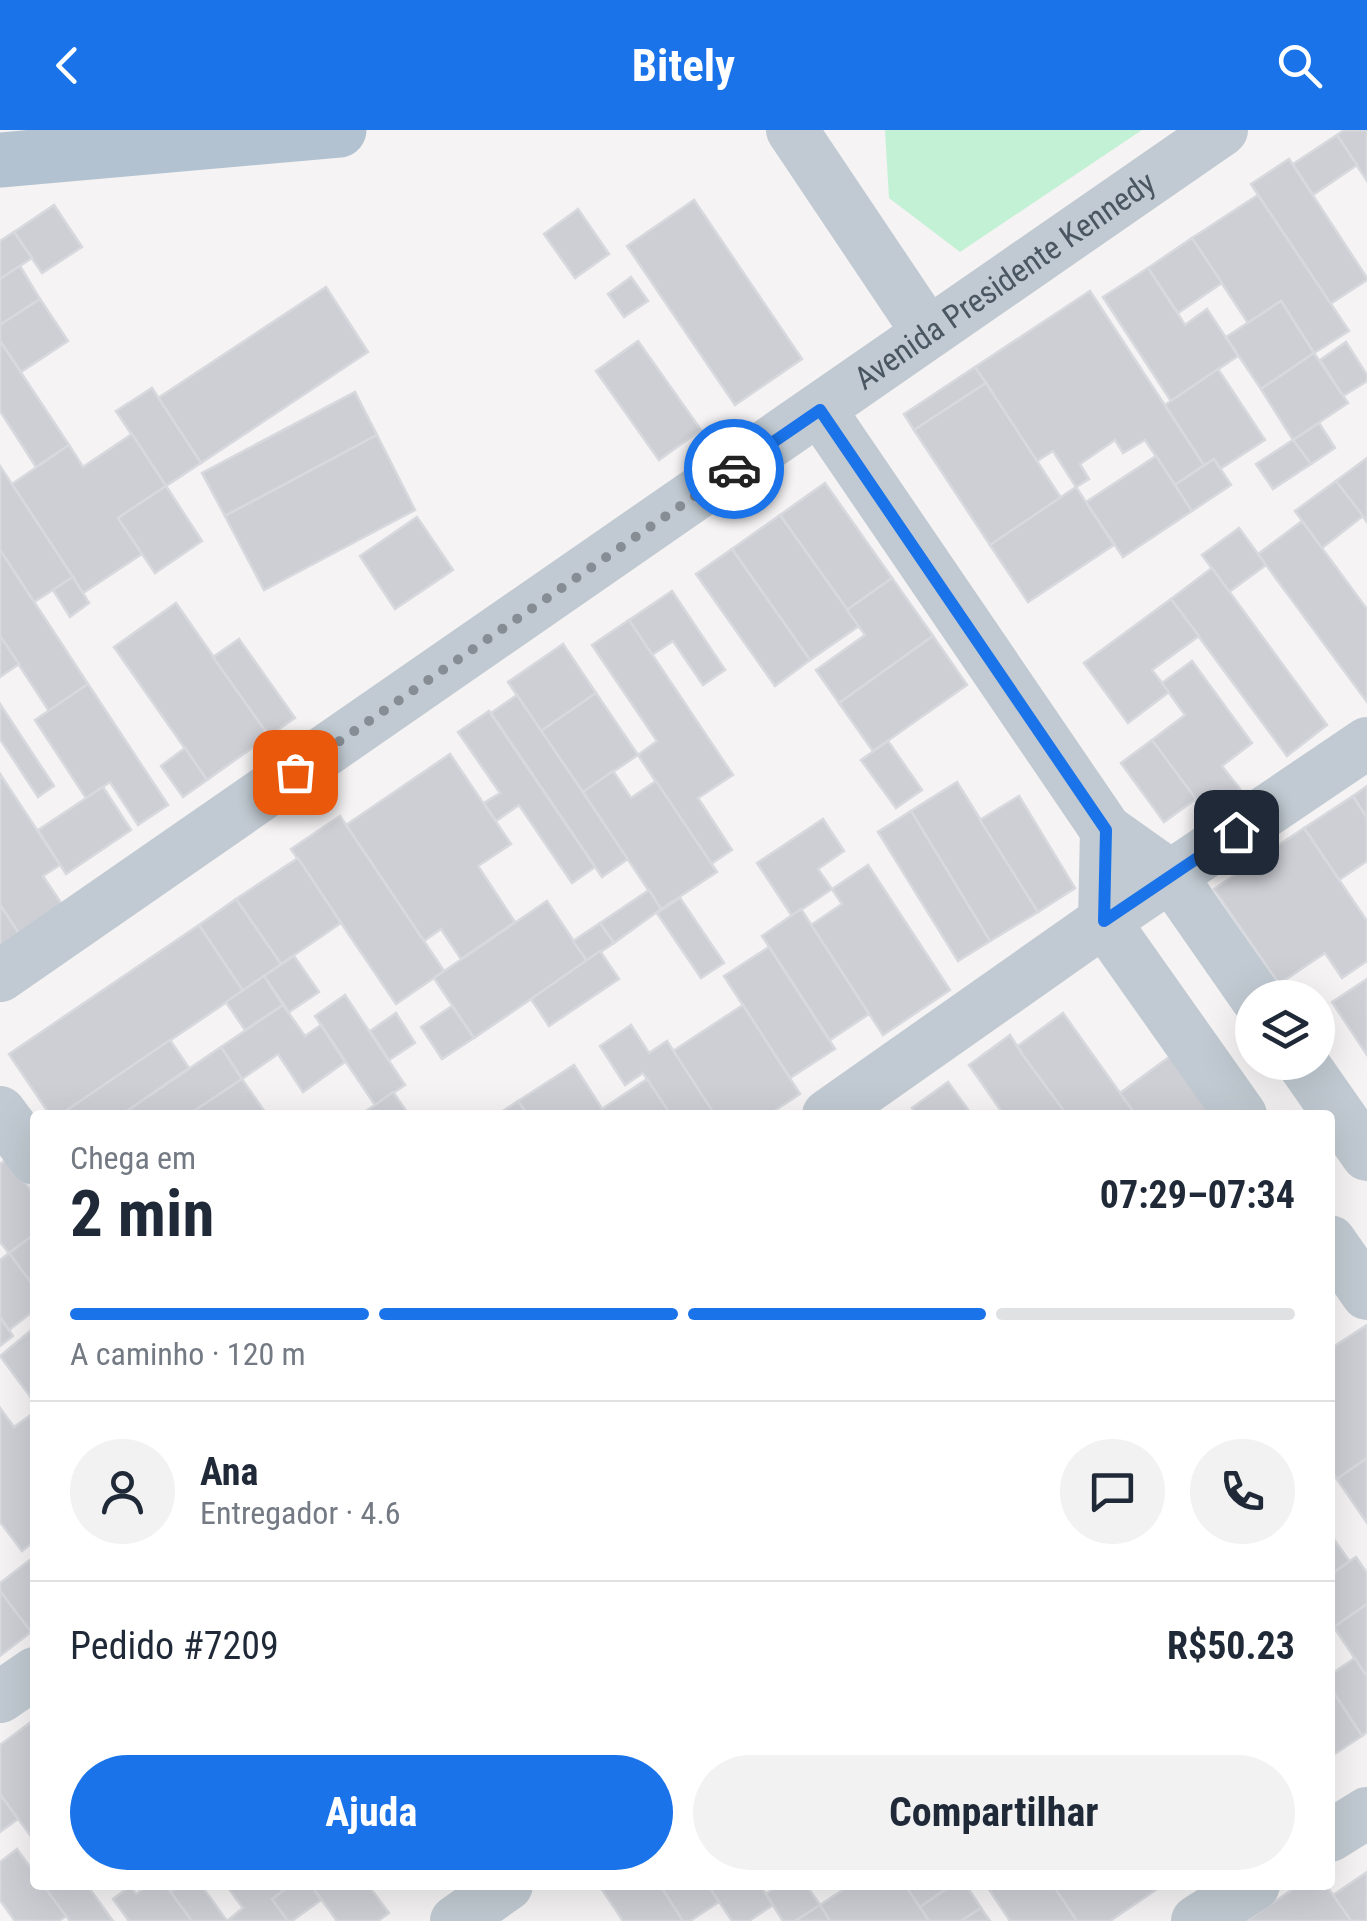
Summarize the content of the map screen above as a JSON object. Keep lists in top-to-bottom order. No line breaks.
{"streets":{"street":["Avenida Presidente Kennedy"]},"page":{"header":"Bitely","heading":["2 min","Chega em","07:29–07:34"],"panel":["Ana","Entregador · 4.6","Pedido #7209","R$50.23"],"bar":"A caminho · 120 m","buttons":["Ajuda","Compartilhar"]}}
